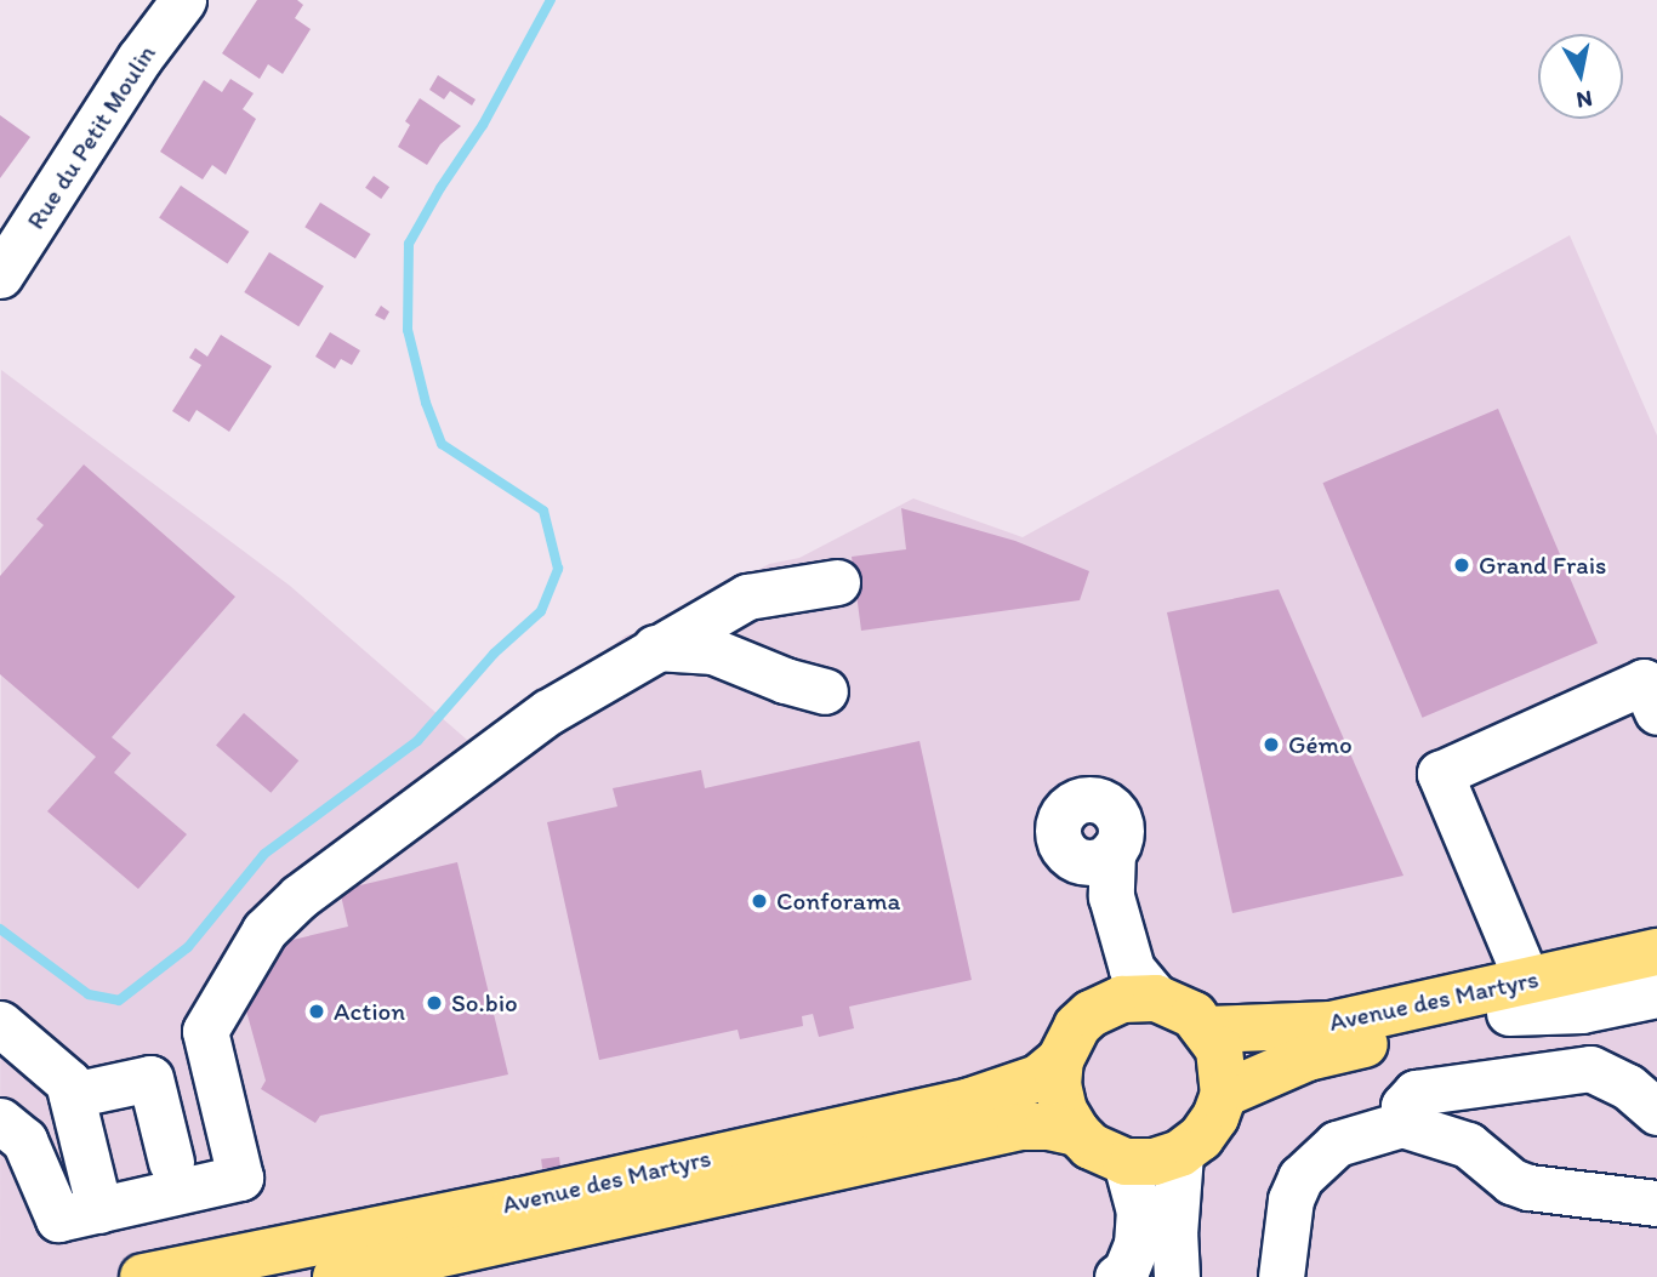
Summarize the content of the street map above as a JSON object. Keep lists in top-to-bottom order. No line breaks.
{"streets":{"main road":["Avenue des Martyrs"],"street":["Rue du Petit Moulin"]},"places":["Grand Frais","Gémo","Conforama","So.bio","Action"],"north":"bottom"}
